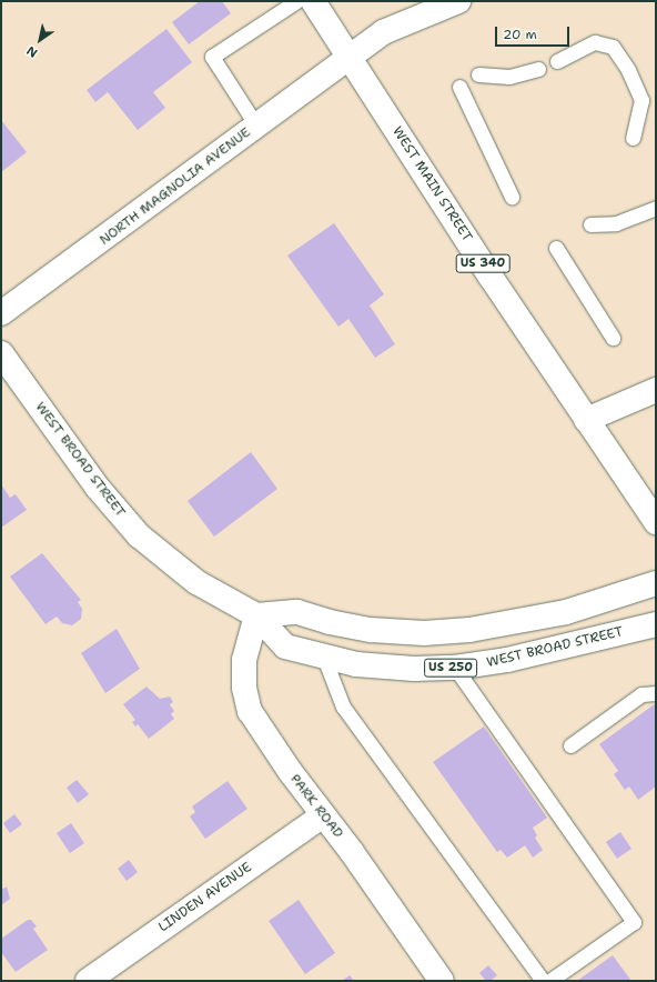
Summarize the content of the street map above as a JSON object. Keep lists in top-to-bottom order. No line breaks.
{"streets":{"main road":["WEST MAIN STREET","NORTH MAGNOLIA AVENUE","US 340","WEST BROAD STREET","US 250","PARK ROAD","LINDEN AVENUE"]},"crossings":[["WEST MAIN STREET","NORTH MAGNOLIA AVENUE"],["WEST BROAD STREET","PARK ROAD"],["PARK ROAD","LINDEN AVENUE"]],"scale_bar":"20 m","north":"bottom left"}
